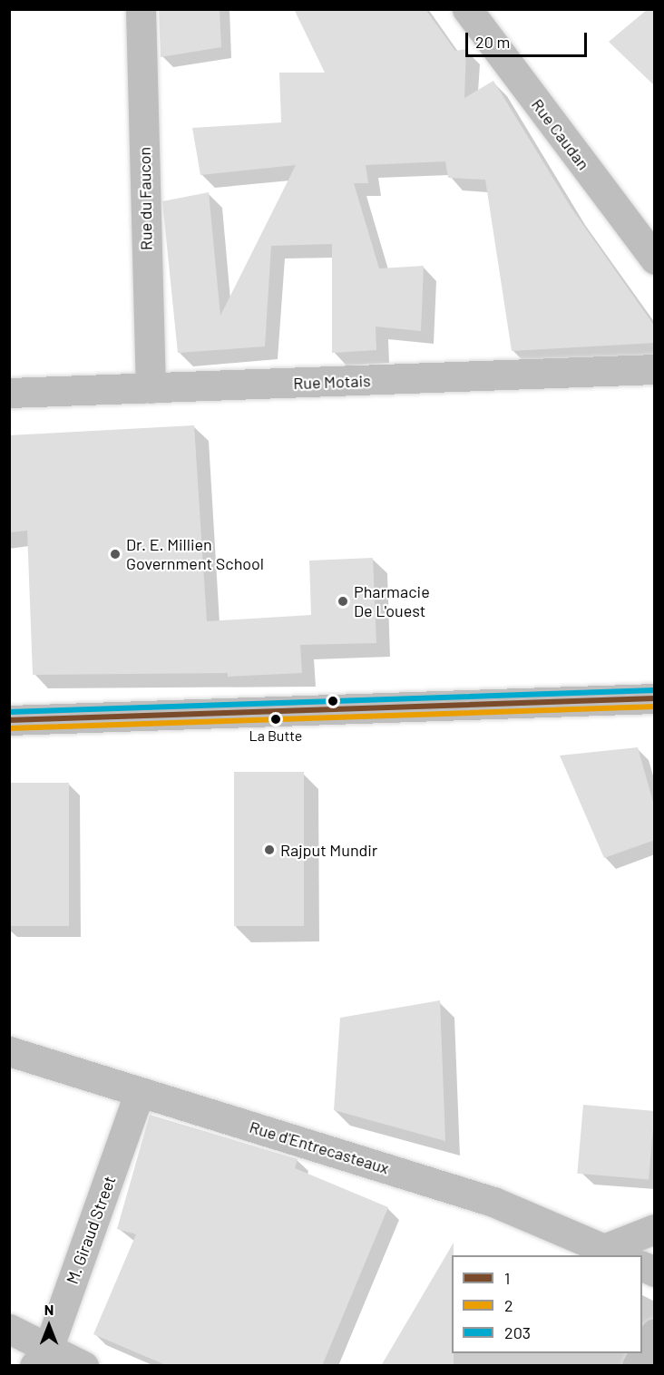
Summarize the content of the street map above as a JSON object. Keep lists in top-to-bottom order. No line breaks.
{"streets":{"street":["Rue Caudan","Rue du Faucon","Rue Motais","Rue d'Entrecasteaux","M. Giraud Street"]},"crossings":[["Rue du Faucon","Rue Motais"],["Rue d'Entrecasteaux","M. Giraud Street"]],"places":["Dr. E. Millien Government School","Pharmacie De L'ouest","La Butte","Rajput Mundir"],"lines":["transit line 203","transit line 1","transit line 2"],"legend":["1","2","203"],"scale_bar":"20 m","north":"top"}
